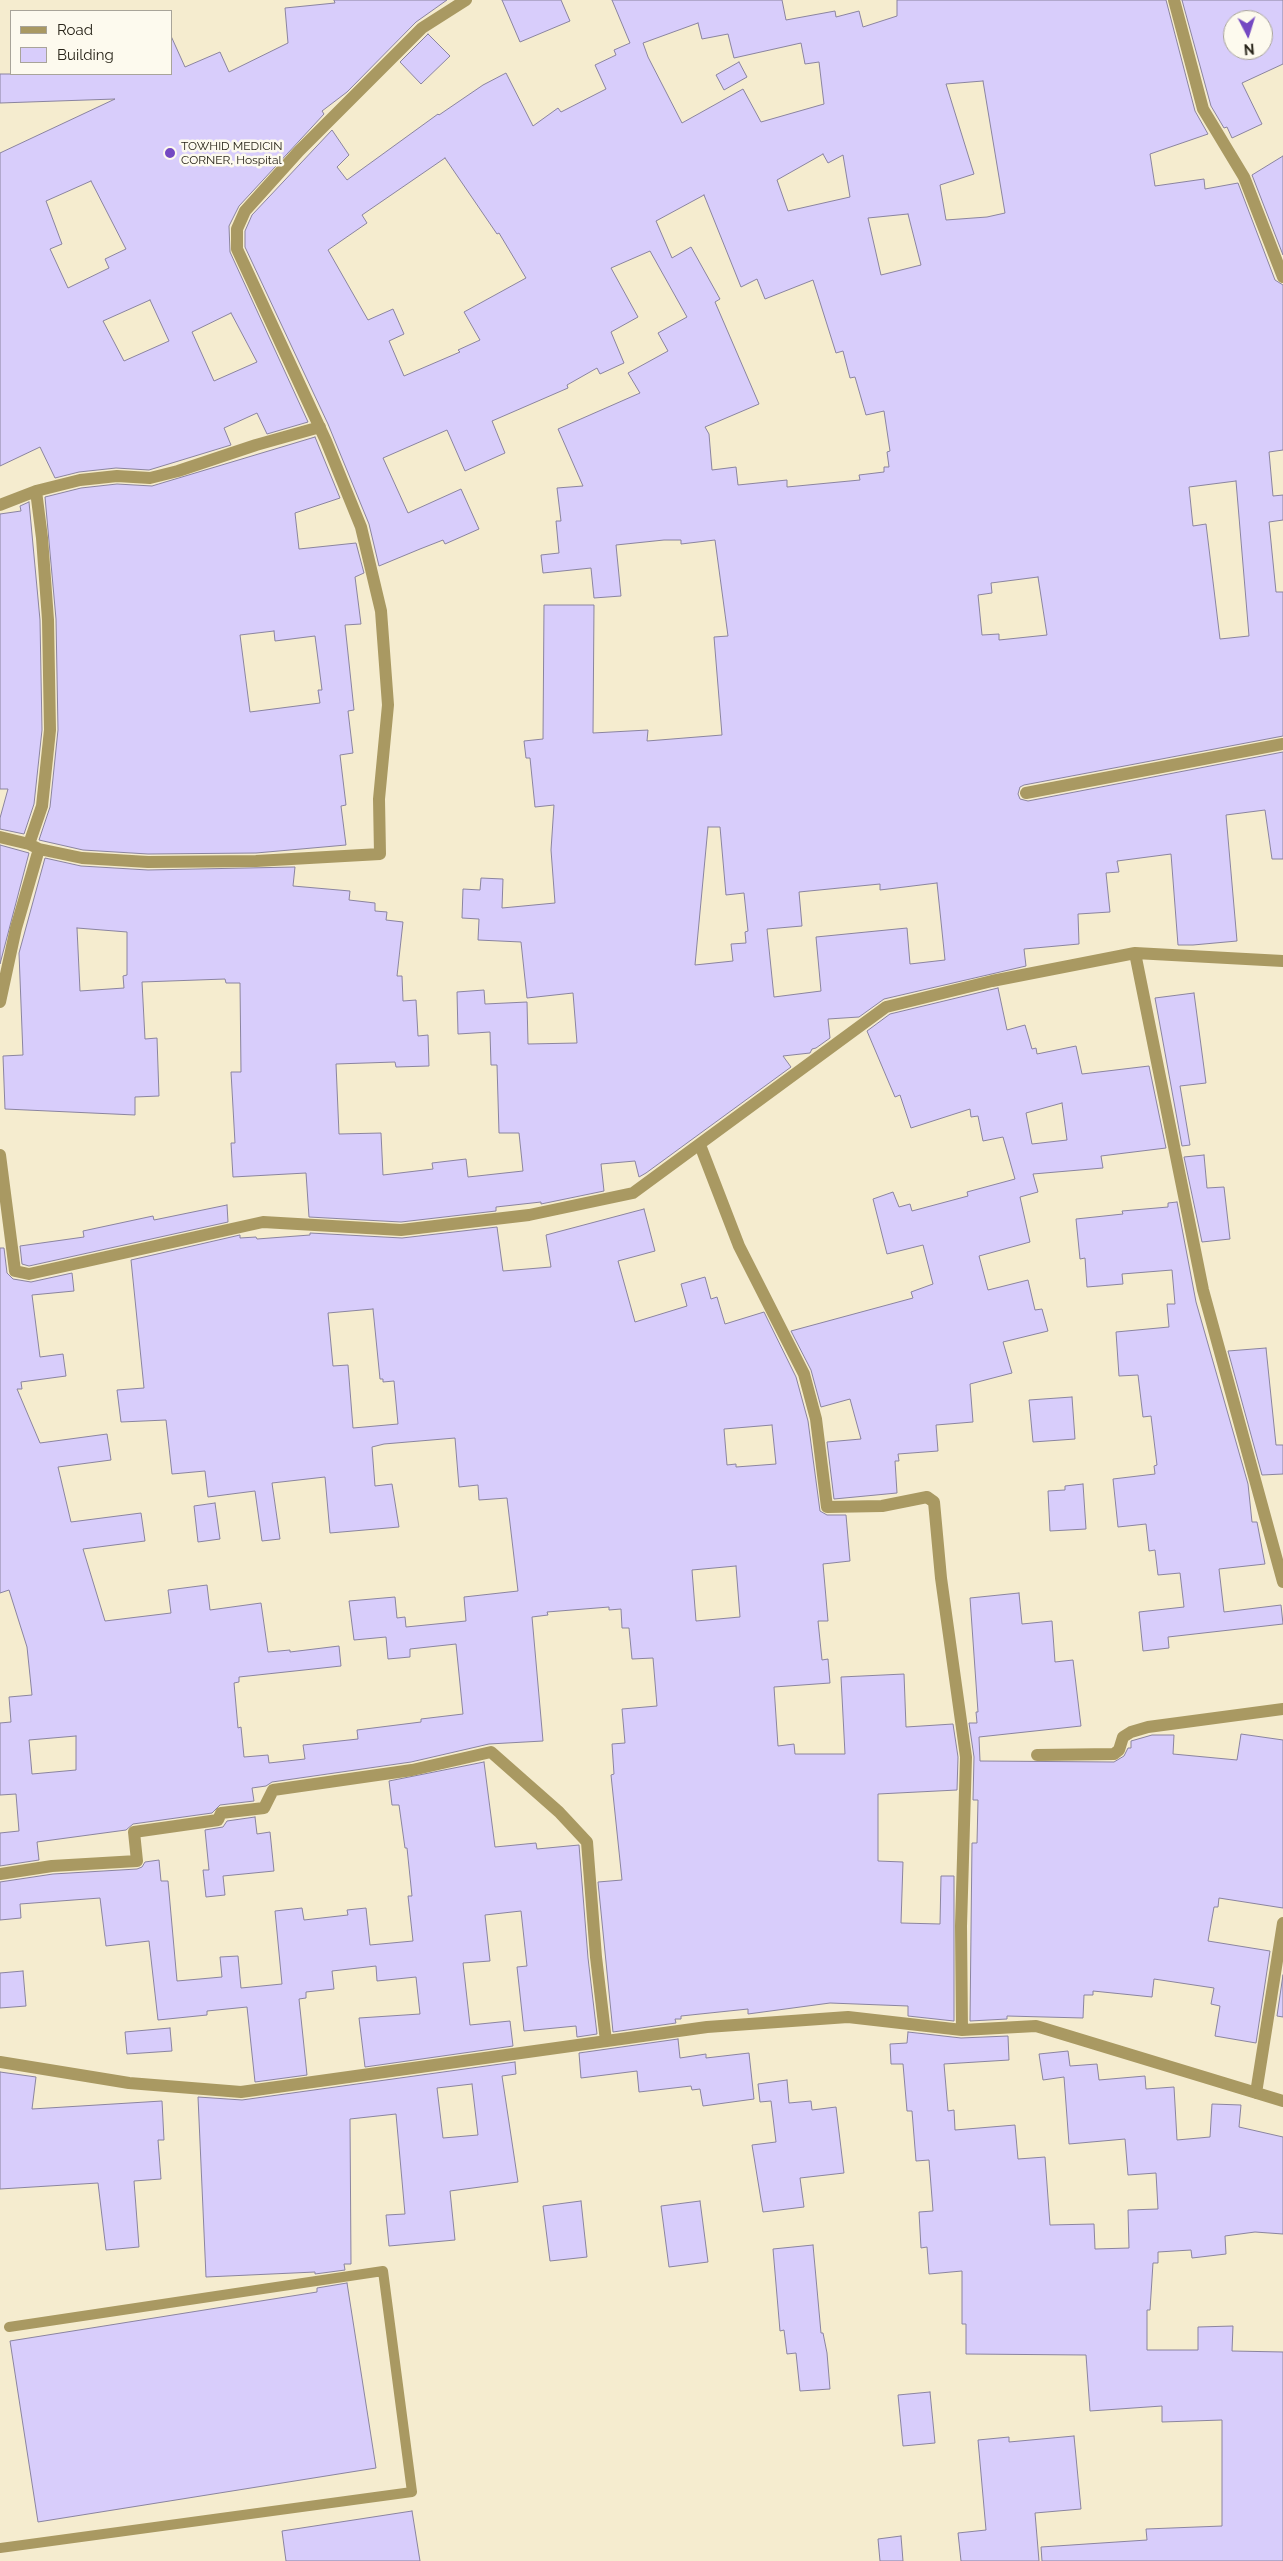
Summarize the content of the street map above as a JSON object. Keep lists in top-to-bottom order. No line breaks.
{"places":["TOWHID MEDICIN CORNER, Hospital"],"legend":["Road","Building"],"north":"bottom"}
